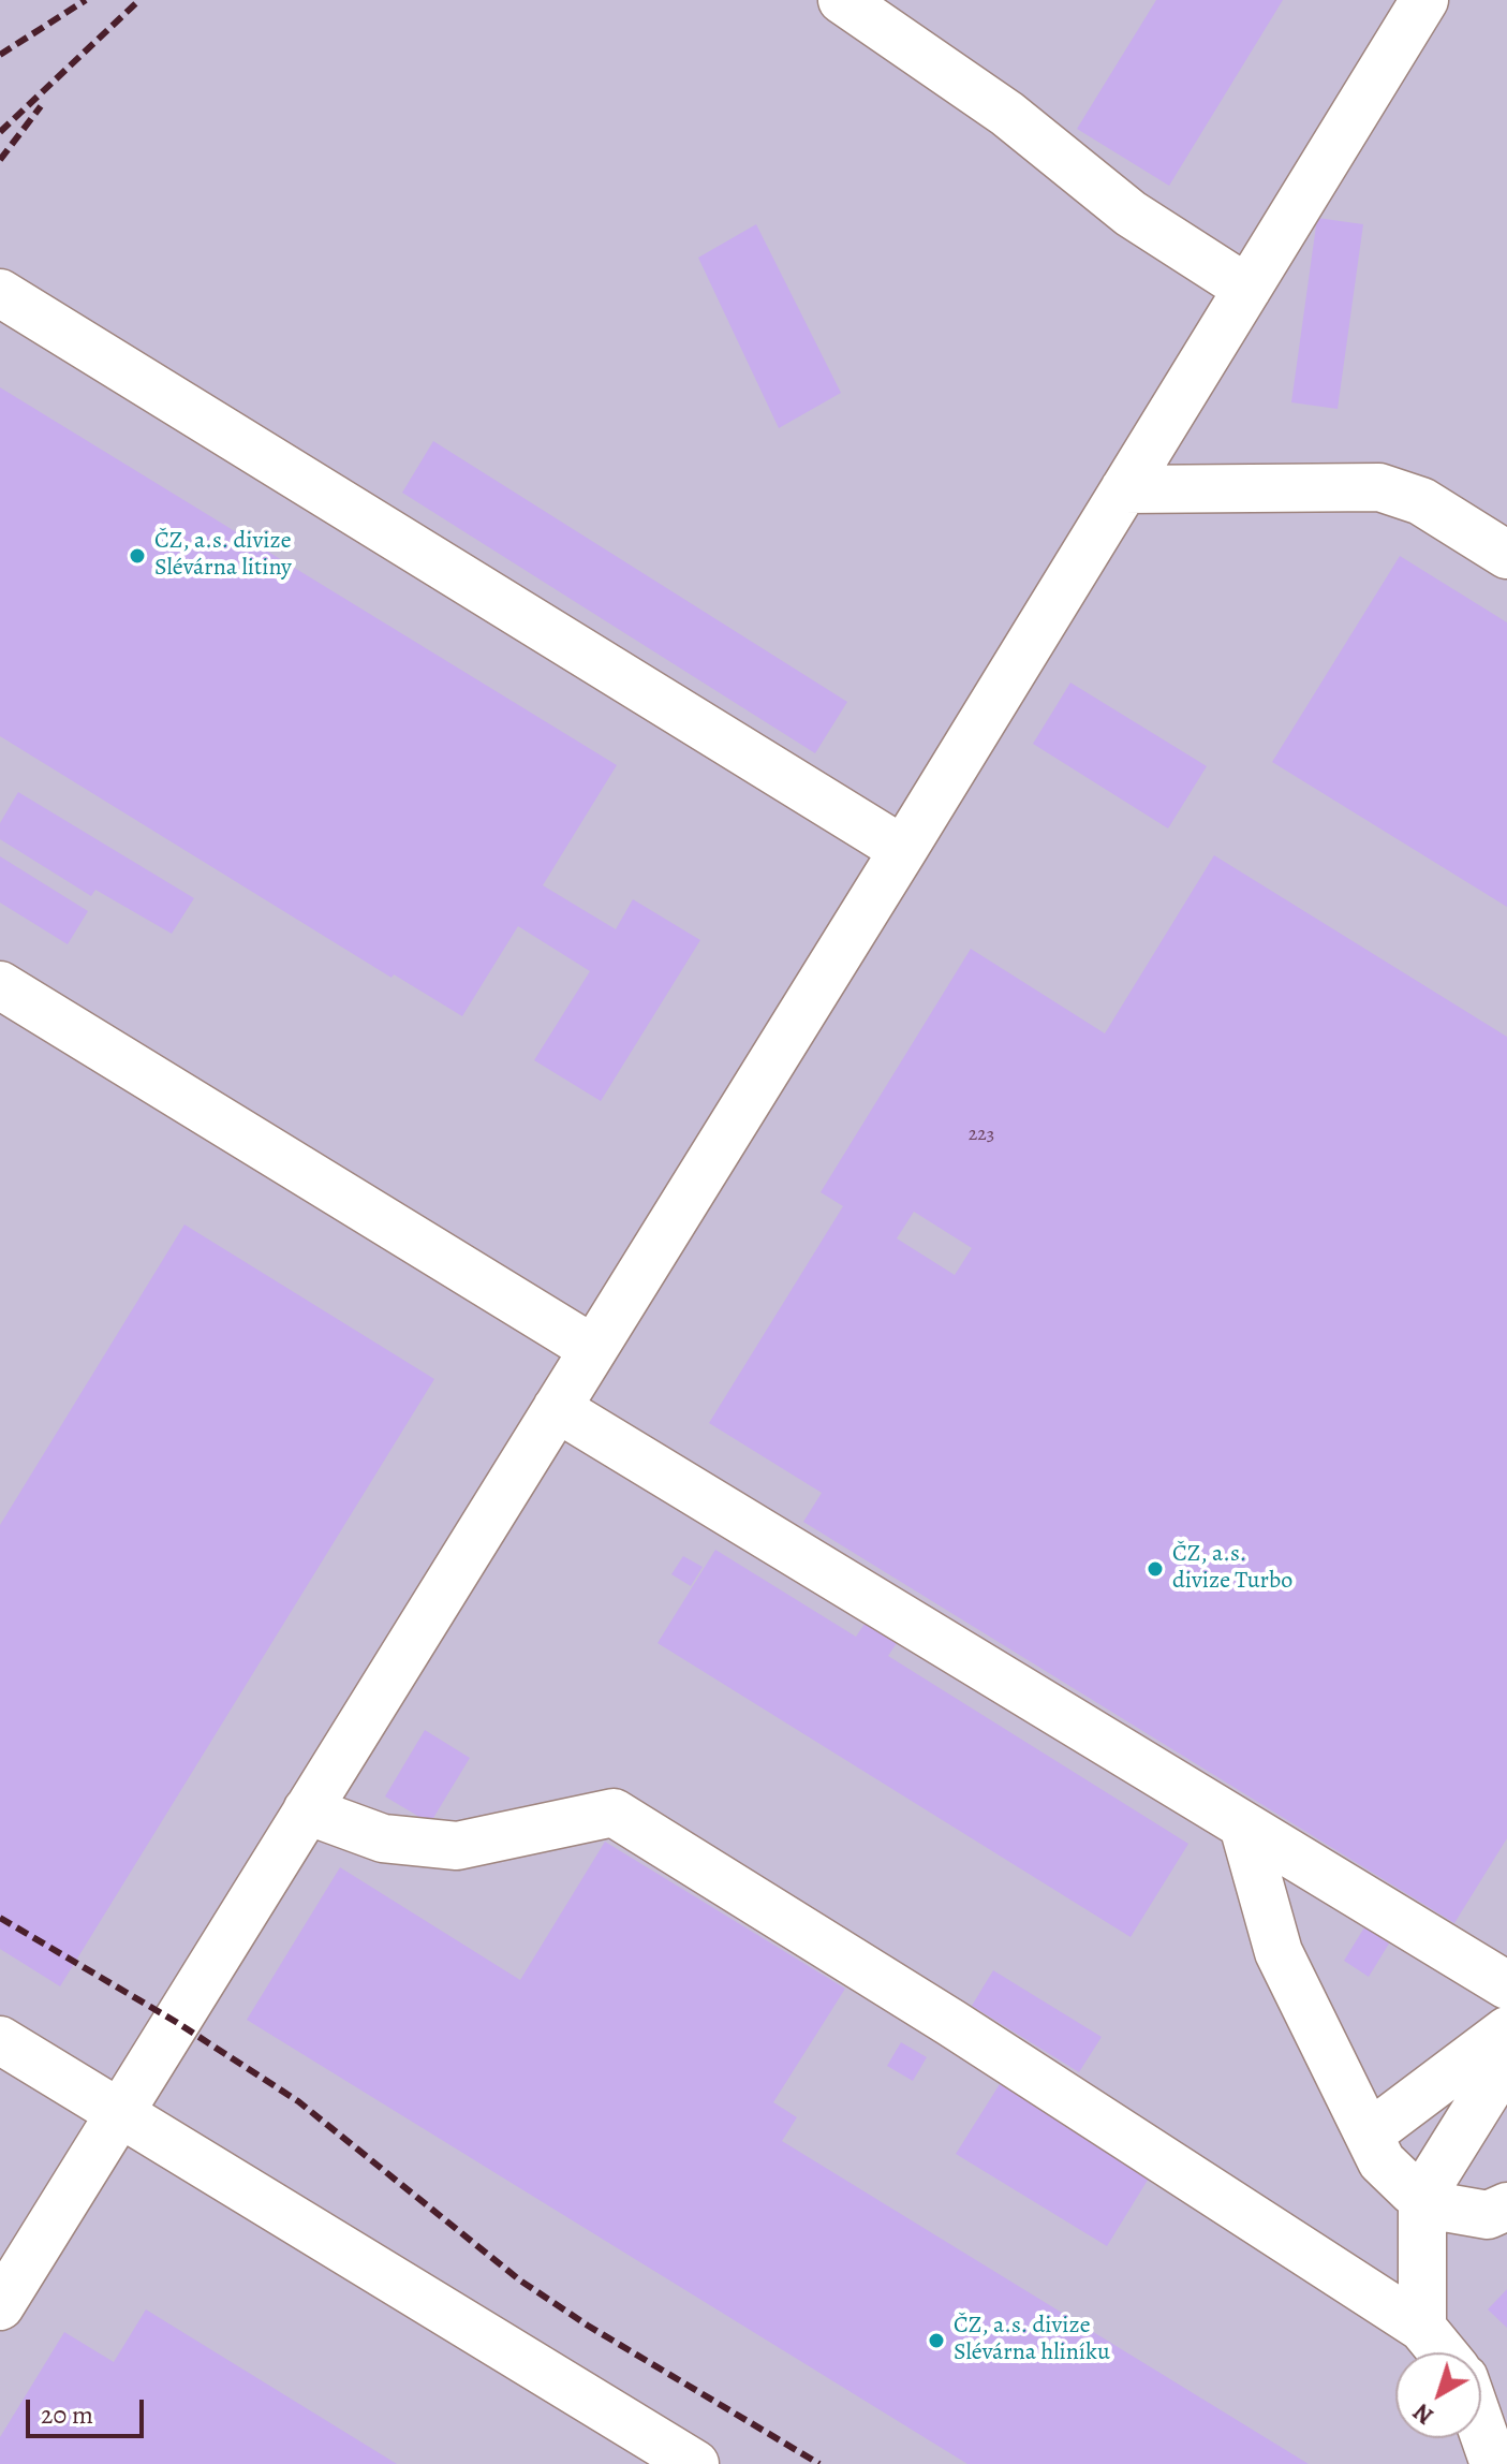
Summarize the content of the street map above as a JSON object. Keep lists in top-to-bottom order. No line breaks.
{"places":["ČZ, a.s. divize Slévárna litiny","ČZ, a.s. divize Turbo","ČZ, a.s. divize Slévárna hliníku"],"house_numbers":["223"],"scale_bar":"20 m","north":"bottom left"}
